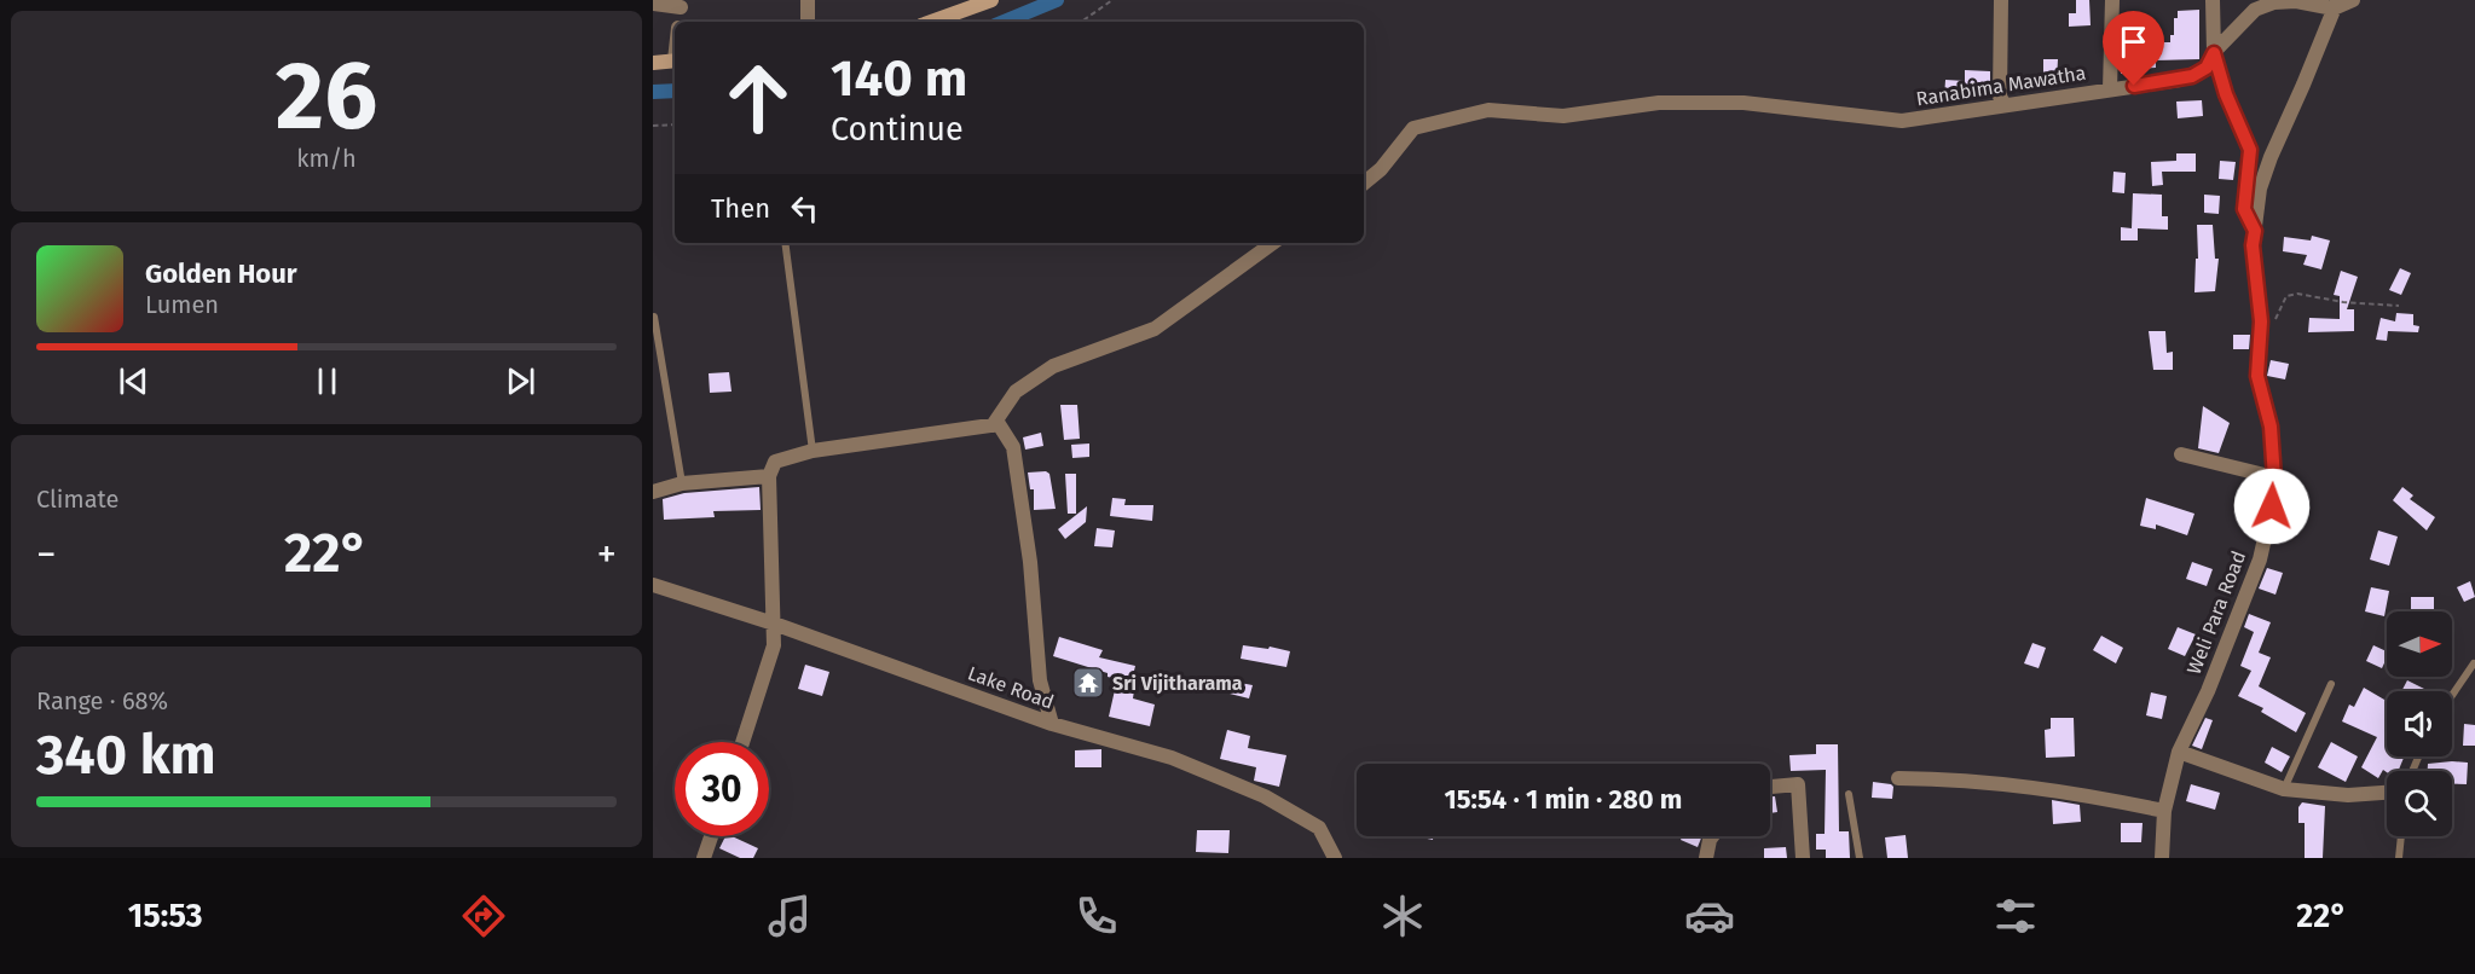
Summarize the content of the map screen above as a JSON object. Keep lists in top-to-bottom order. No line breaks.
{"streets":{"street":["Ranabima Mawatha","Weli Para Road","Lake Road"]},"crossings":[["Ranabima Mawatha","Weli Para Road"]],"places":{"temple":["Sri Vijitharama"]},"north":"right","page":{"tile":[["26","km/h"],"Climate",["Range · 68%","340 km"]],"turn":["140 m","Continue"],"then":"Then","song":["Golden Hour","Lumen"],"heat":["−","22°","+"],"limit":"30","trip":"15:54 · 1 min · 280 m","tabs":["15:53","22°"]}}
